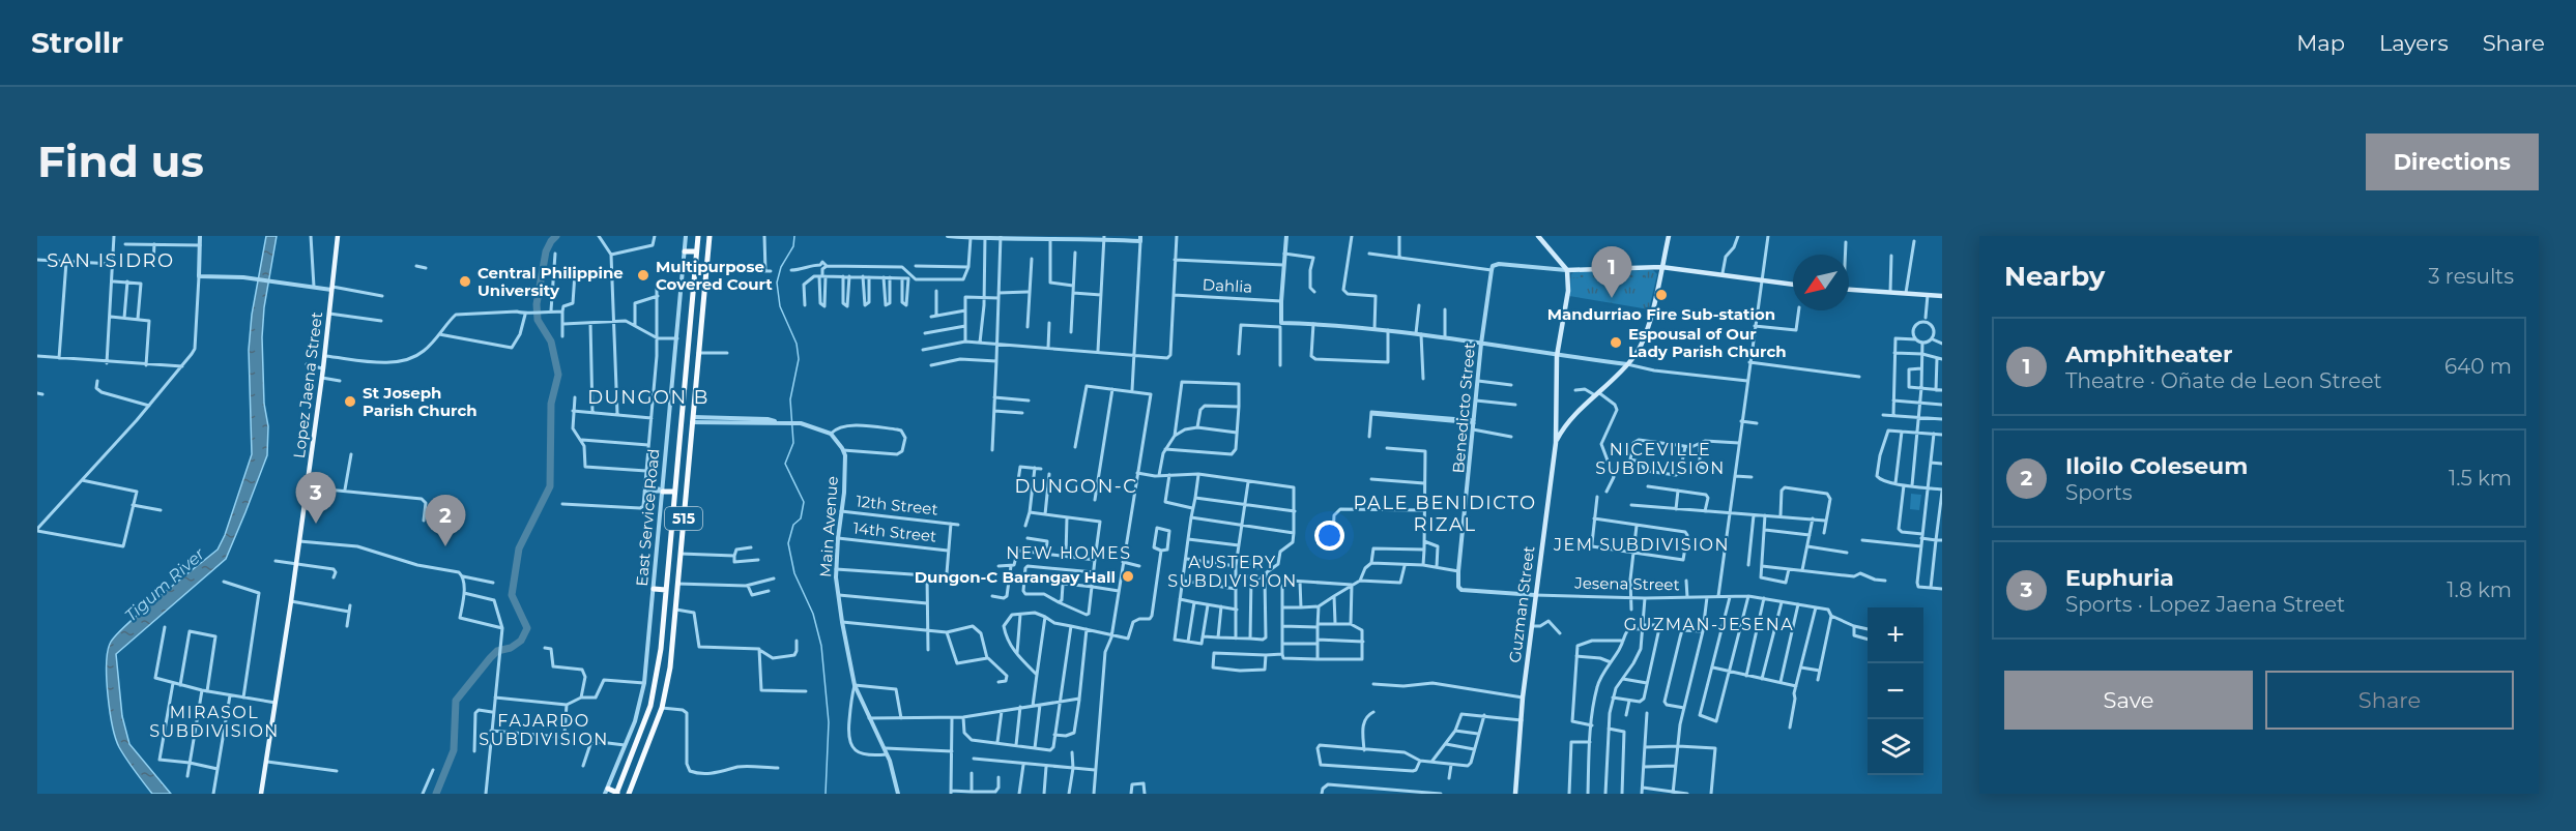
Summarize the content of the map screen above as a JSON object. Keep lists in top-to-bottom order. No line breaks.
{"streets":{"highway":["515"],"main road":["Lopez Jaena Street","Guzman Street"],"street":["Dahlia","Benedicto Street","12th Street","East Service Road","Main Avenue","14th Street","Jesena Street"]},"crossings":[["12th Street","Main Avenue"],["Main Avenue","14th Street"],["Jesena Street","Guzman Street"]],"districts":["SAN ISIDRO","DUNGON B","NICEVILLE SUBDIVISION","DUNGON-C","PALE BENIDICTO RIZAL","JEM SUBDIVISION","NEW HOMES","AUSTERY SUBDIVISION","GUZMAN-JESENA","MIRASOL SUBDIVISION","FAJARDO SUBDIVISION"],"water":["Tigum River"],"places":["Multipurpose Covered Court","Central Philippine University","Mandurriao Fire Sub-station","Espousal of Our Lady Parish Church","St Joseph Parish Church","Dungon-C Barangay Hall"],"north":"bottom left","page":{"header":"Strollr","nav":["Map","Layers","Share"],"buttons":["Directions",["Save","Share"]],"title":"Find us","heading":["Nearby","3 results"],"pins":["1","3","2"],"list":[{"mark":"1","name":"Amphitheater","note":"Theatre · Oñate de Leon Street","value":"640 m"},{"mark":"2","name":"Iloilo Coleseum","note":"Sports","value":"1.5 km"},{"mark":"3","name":"Euphuria","note":"Sports · Lopez Jaena Street","value":"1.8 km"}],"map_buttons":["+","−"]}}
